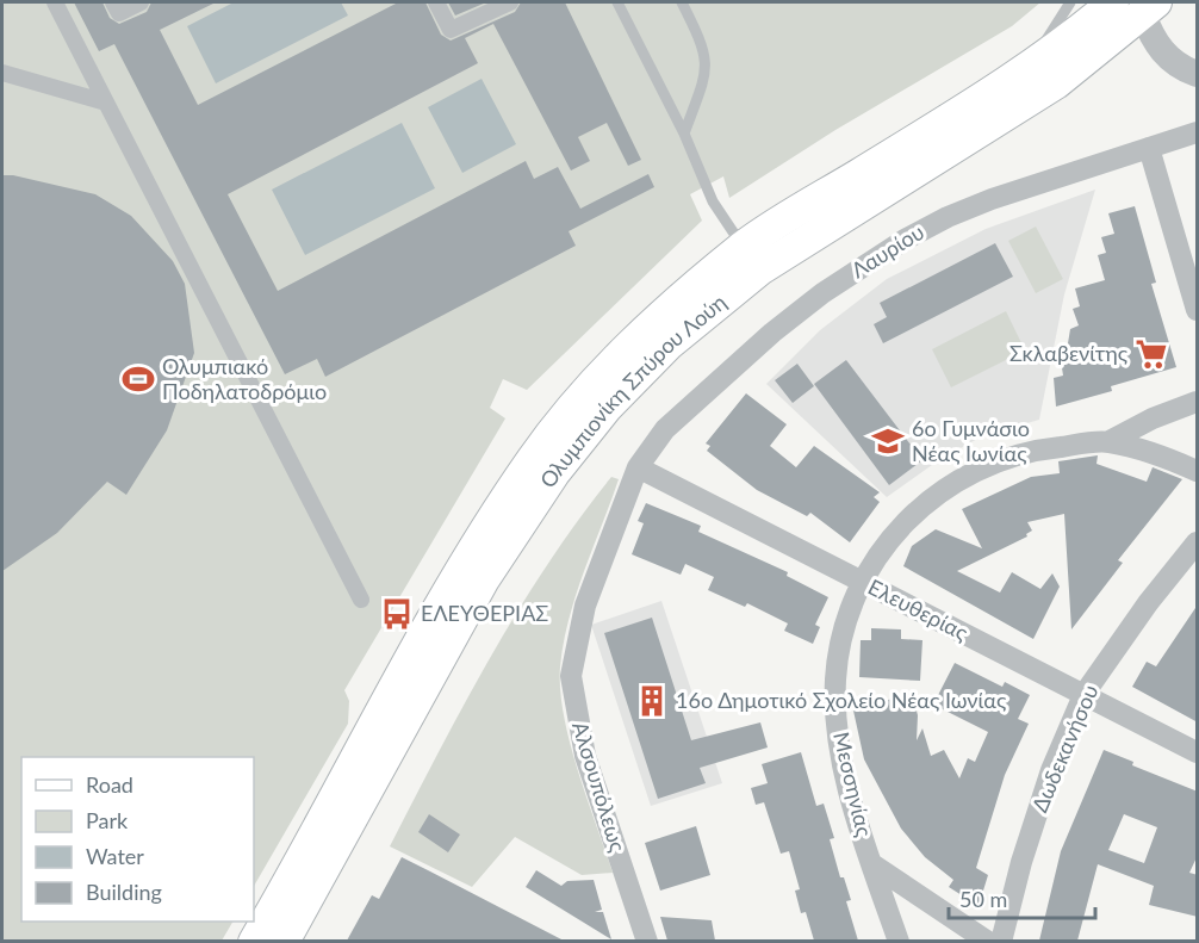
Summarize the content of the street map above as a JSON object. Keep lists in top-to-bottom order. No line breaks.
{"streets":{"main road":["Ολυμπιονίκη Σπύρου Λούη"],"street":["Λαυρίου","Ελευθερίας","Δωδεκανήσου","Μεσσηνίας","Αλσουπόλεως"]},"crossings":[["Λαυρίου","Ελευθερίας"],["Λαυρίου","Αλσουπόλεως"],["Ελευθερίας","Δωδεκανήσου"],["Ελευθερίας","Μεσσηνίας"],["Ελευθερίας","Αλσουπόλεως"]],"places":{"supermarket":["Σκλαβενίτης"],"sports":["Ολυμπιακό Ποδηλατοδρόμιο"],"school or university":["6ο Γυμνάσιο Νέας Ιωνίας"],"bus stop":["ΕΛΕΥΘΕΡΙΑΣ"],"building":["16ο Δημοτικό Σχολείο Νέας Ιωνίας"]},"legend":["Road","Park","Water","Building"],"scale_bar":"50 m"}
